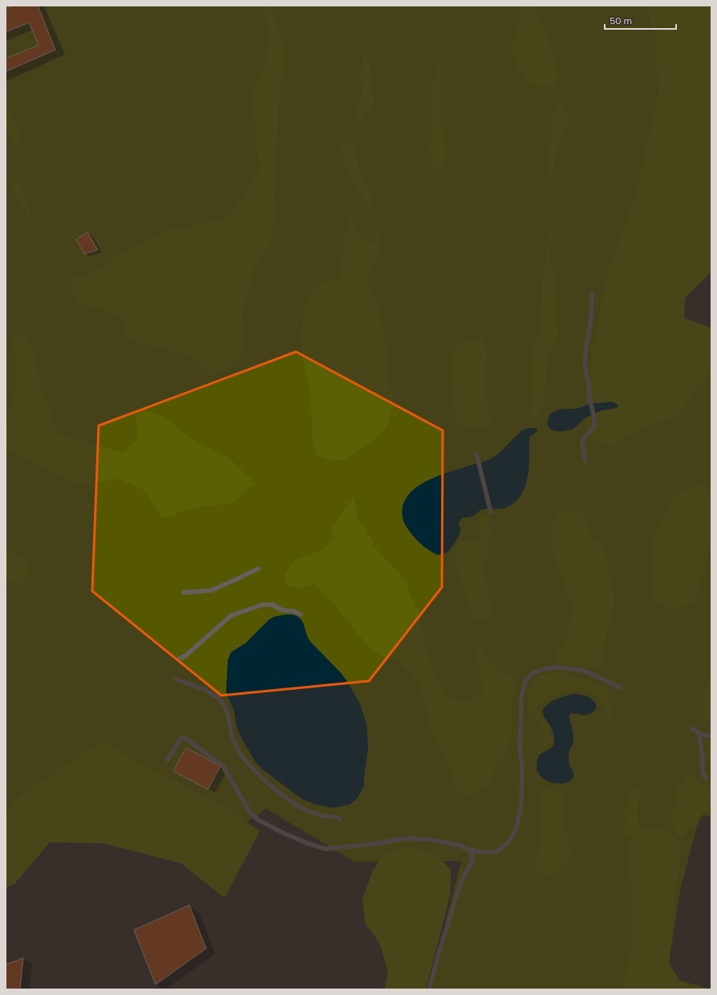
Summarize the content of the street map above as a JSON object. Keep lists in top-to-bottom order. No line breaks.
{"scale_bar":"50 m"}
